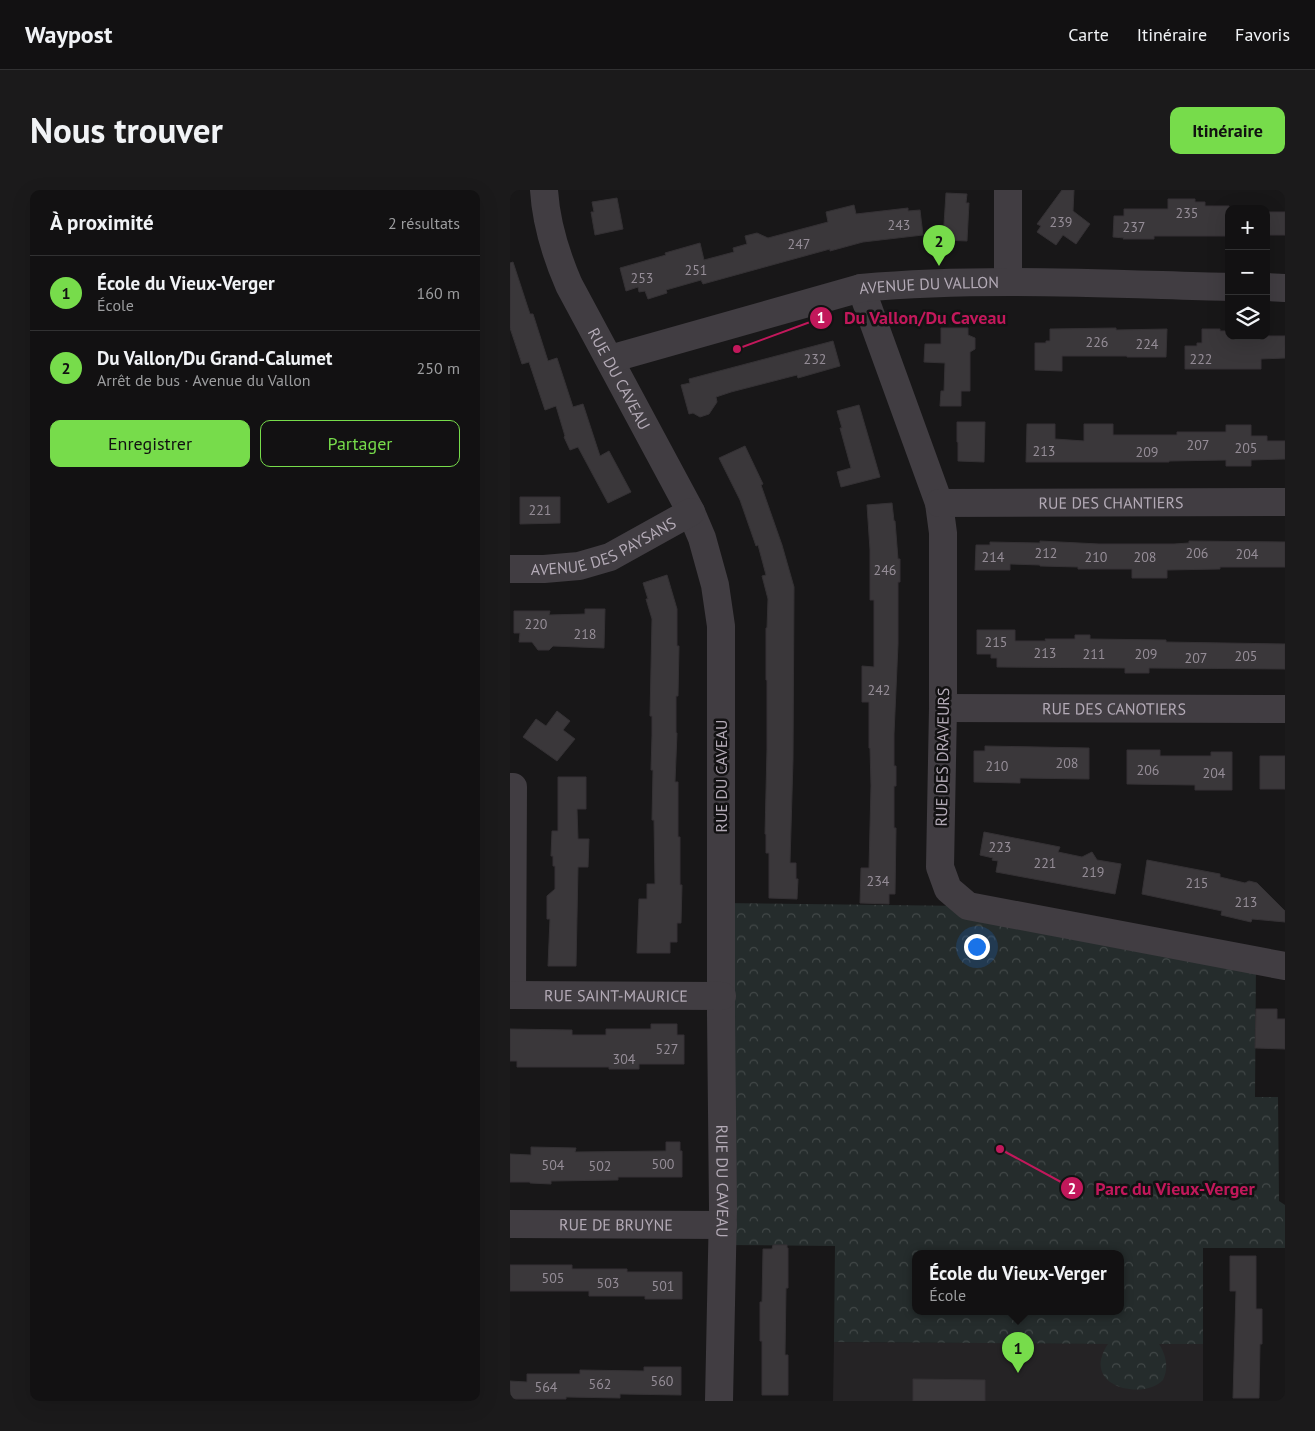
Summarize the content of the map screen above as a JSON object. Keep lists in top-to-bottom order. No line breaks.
{"streets":{"street":["AVENUE DU VALLON","RUE DU CAVEAU","RUE DES CHANTIERS","AVENUE DES PAYSANS","RUE DES CANOTIERS","RUE DES DRAVEURS","RUE SAINT-MAURICE","RUE DE BRUYNE"]},"crossings":[["AVENUE DU VALLON","RUE DU CAVEAU"],["AVENUE DU VALLON","RUE DES DRAVEURS"],["RUE DU CAVEAU","AVENUE DES PAYSANS"],["RUE DU CAVEAU","RUE SAINT-MAURICE"],["RUE DU CAVEAU","RUE DE BRUYNE"],["RUE DES CHANTIERS","RUE DES DRAVEURS"],["RUE DES CANOTIERS","RUE DES DRAVEURS"]],"places":["Du Vallon/Du Caveau","Parc du Vieux-Verger"],"house_numbers":["235","239","243","237","247","251","253","226","224","232","222","207","205","213","209","221","212","206","204","214","210","208","246","220","218","215","213","211","209","205","207","242","208","210","206","204","223","221","219","234","215","213","527","304","500","504","502","505","503","501","560","562","564"],"page":{"header":"Waypost","nav":["Carte","Itinéraire","Favoris"],"title":"Nous trouver","buttons":["Itinéraire",["Enregistrer","Partager"]],"heading":["À proximité","2 résultats"],"map_buttons":["+","−"],"pins":["2","1"],"list":[{"mark":"1","name":"École du Vieux-Verger","note":"École","value":"160 m"},{"mark":"2","name":"Du Vallon/Du Grand-Calumet","note":"Arrêt de bus · Avenue du Vallon","value":"250 m"}],"popup":["École du Vieux-Verger","École"]}}
